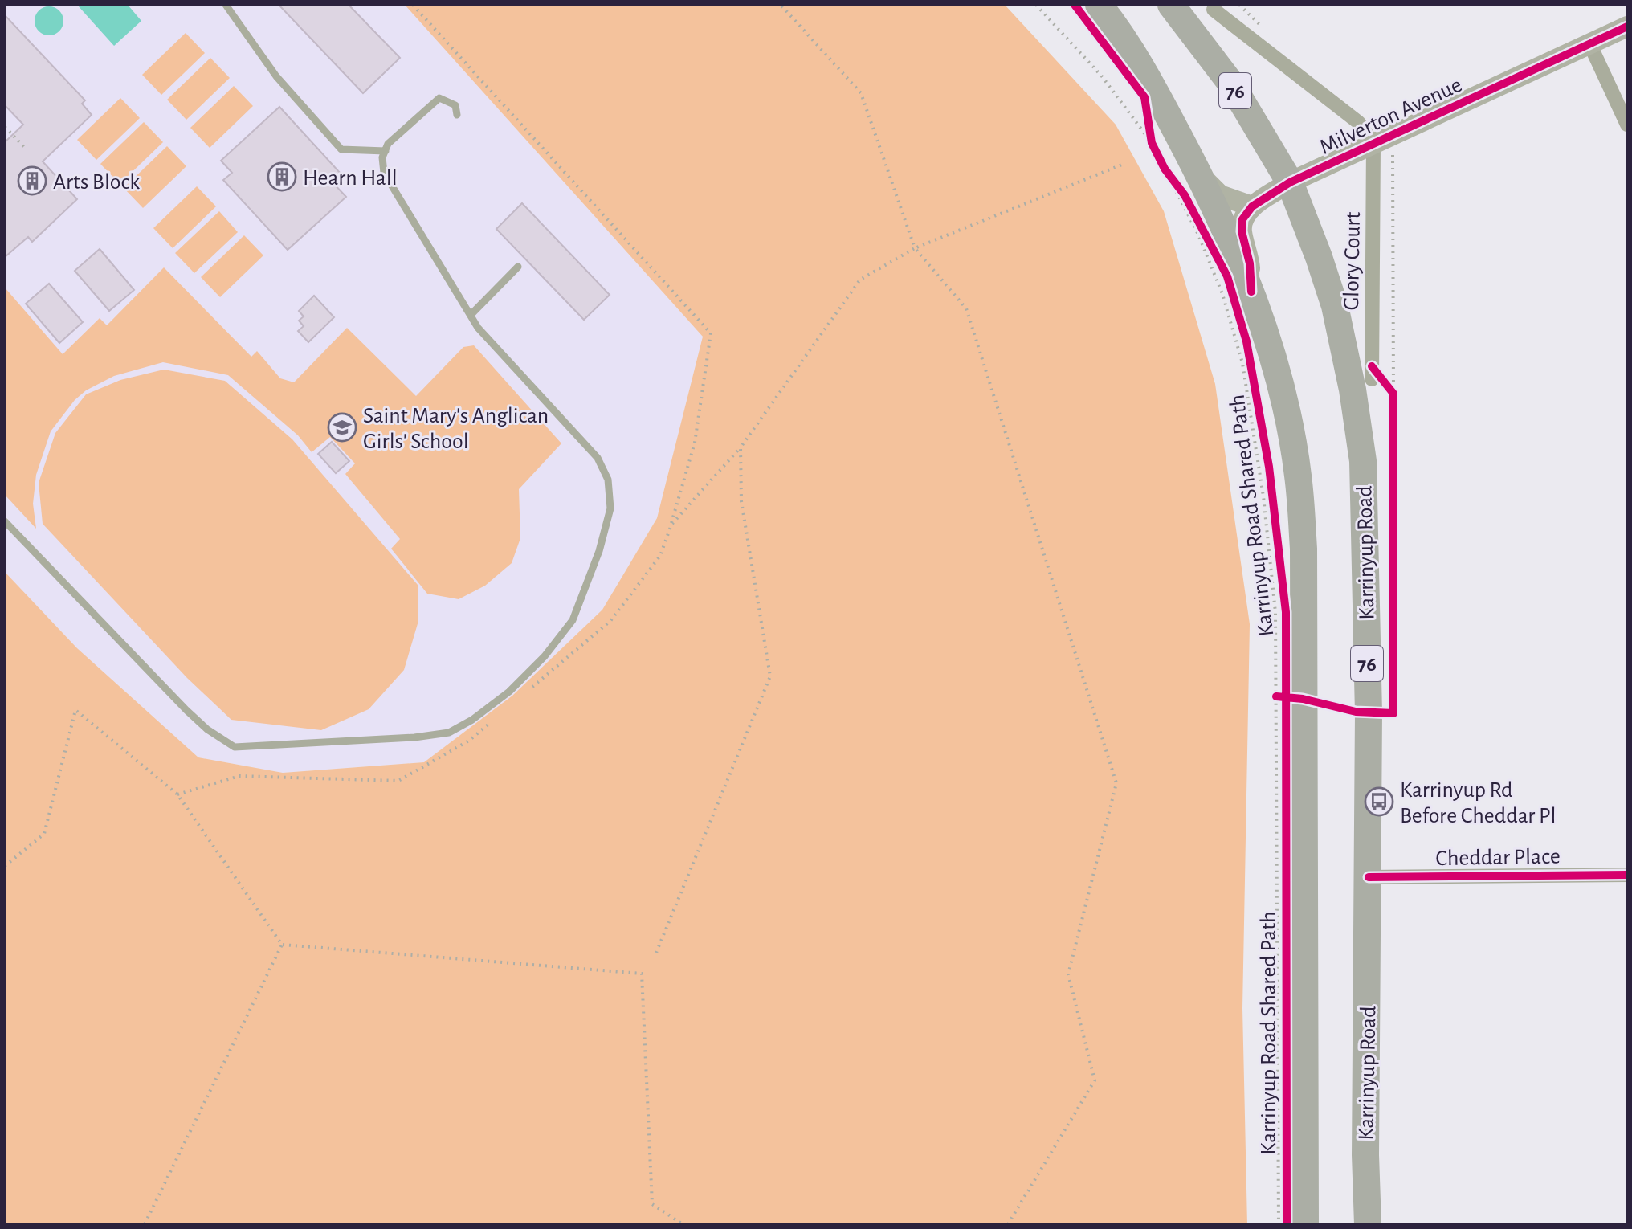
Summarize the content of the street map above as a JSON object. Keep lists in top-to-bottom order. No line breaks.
{"streets":{"highway":["76","Karrinyup Road"],"street":["Milverton Avenue","Glory Court","Cheddar Place"],"cycle path":["Karrinyup Road Shared Path"]},"crossings":[["Milverton Avenue","Glory Court"],["Milverton Avenue","Karrinyup Road"],["Karrinyup Road","Cheddar Place"]],"places":{"building":["Hearn Hall","Arts Block"],"school or university":["Saint Mary's Anglican Girls' School"],"bus stop":["Karrinyup Rd Before Cheddar Pl"]}}
